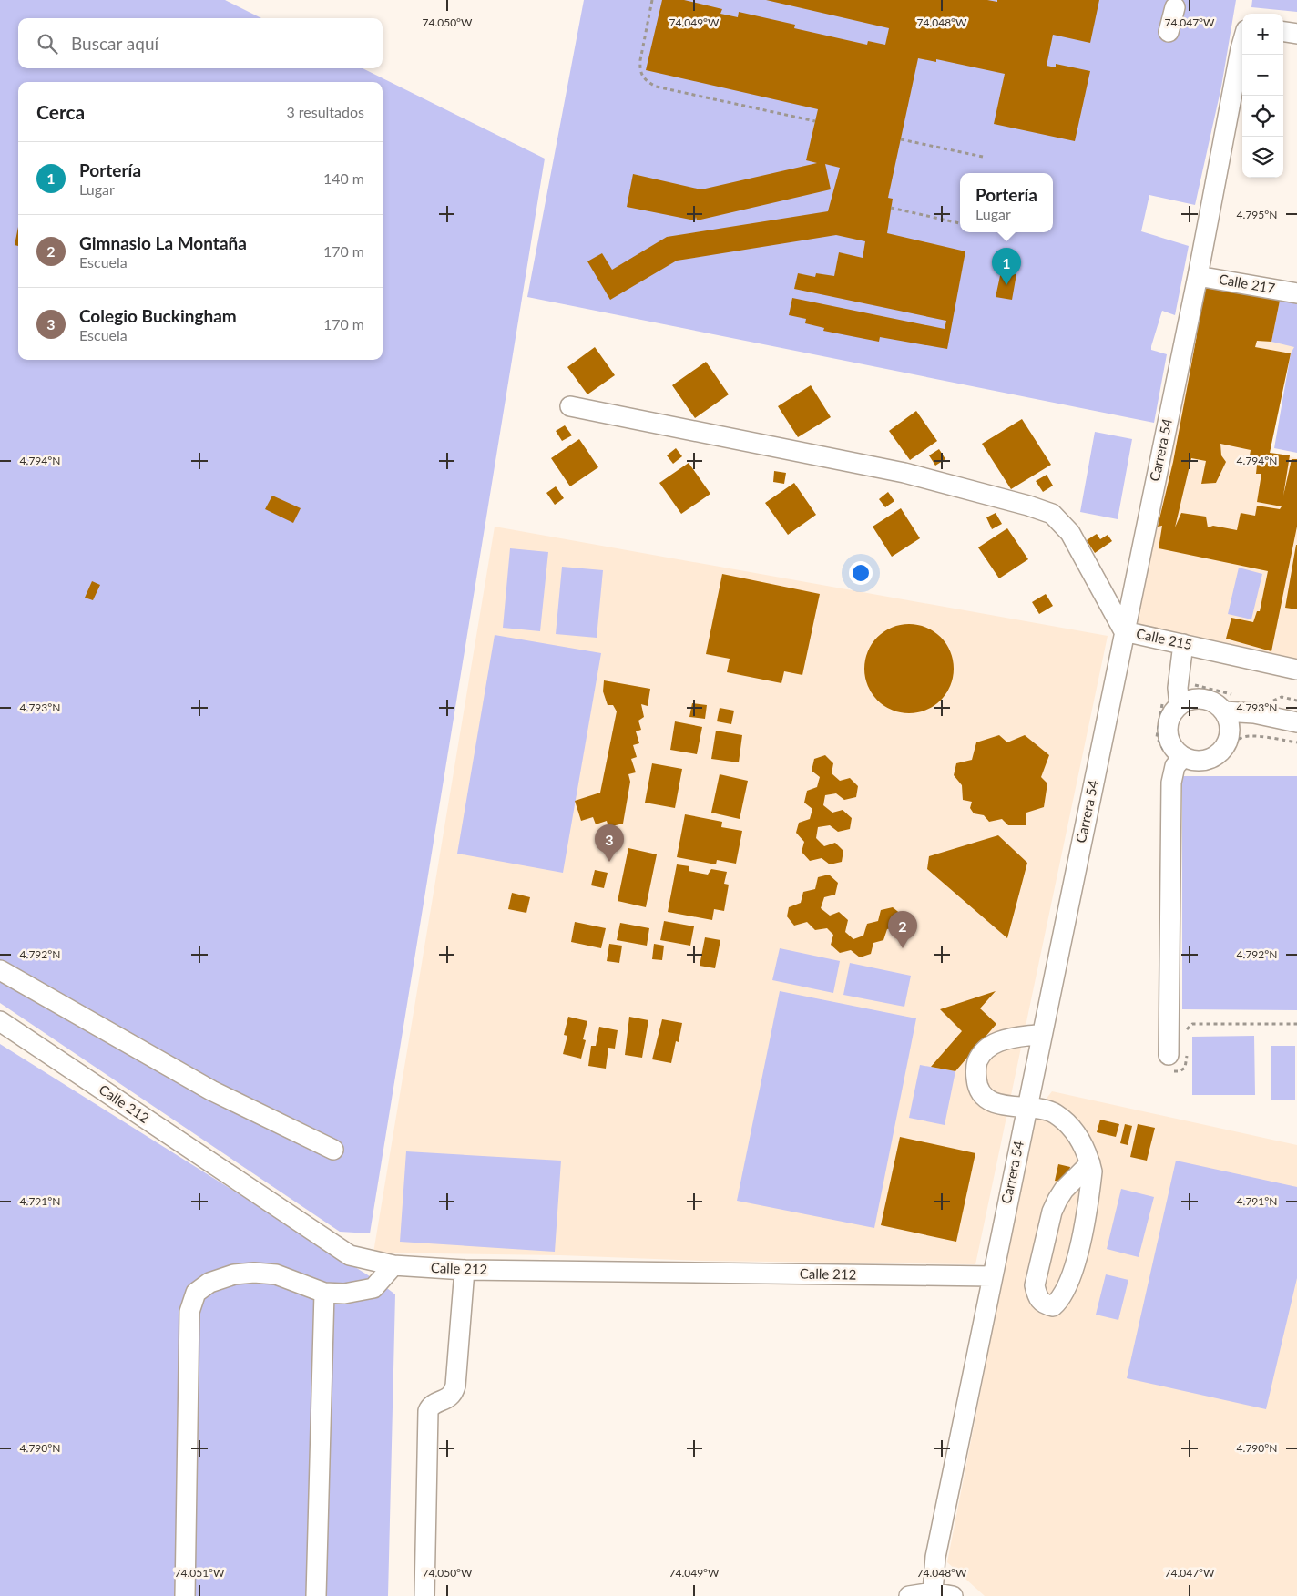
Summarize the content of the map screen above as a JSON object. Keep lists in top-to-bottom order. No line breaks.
{"streets":{"street":["Calle 217","Carrera 54","Calle 215","Calle 212"]},"crossings":[["Calle 217","Carrera 54"],["Carrera 54","Calle 215"],["Carrera 54","Calle 212"]],"page":{"map_buttons":["+","−"],"search":"Buscar aquí","heading":["Cerca","3 resultados"],"list":[{"mark":"1","name":"Portería","note":"Lugar","value":"140 m"},{"mark":"2","name":"Gimnasio La Montaña","note":"Escuela","value":"170 m"},{"mark":"3","name":"Colegio Buckingham","note":"Escuela","value":"170 m"}],"popup":["Portería","Lugar"],"pins":["1","3","2"]},"coordinates":["74.050°W","74.049°W","74.048°W","74.047°W","4.795°N","4.794°N","4.793°N","4.792°N","4.791°N","4.790°N","74.051°W"]}
